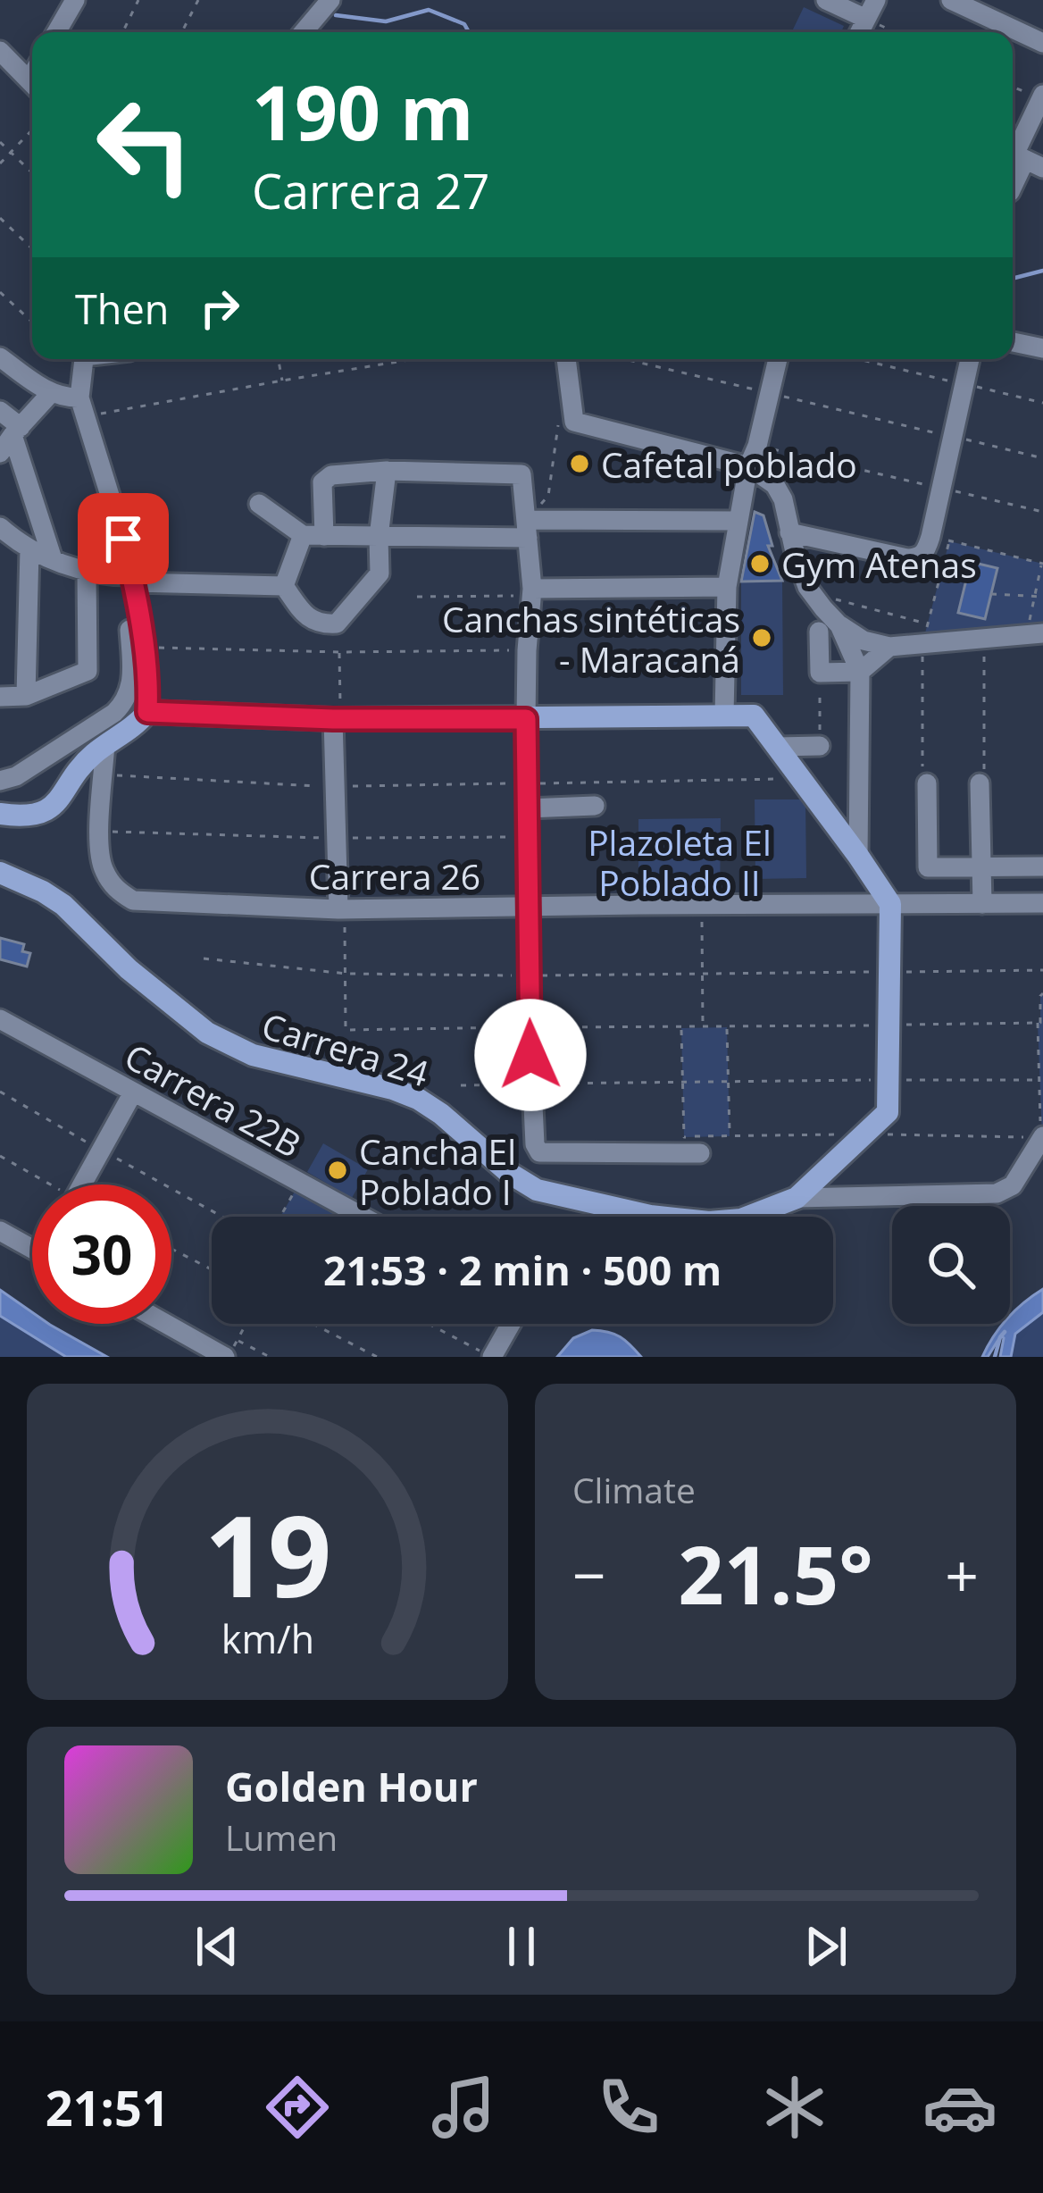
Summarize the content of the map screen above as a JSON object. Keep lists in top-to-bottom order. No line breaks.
{"streets":{"main road":["Carrera 24"],"street":["Carrera 26","Carrera 22B"]},"crossings":[["Carrera 26","Carrera 24"]],"parks":["Plazoleta El Poblado II"],"places":["Cafetal poblado","Gym Atenas","Canchas sintéticas - Maracaná","Cancha El Poblado I"],"page":{"turn":["190 m","Carrera 27"],"then":"Then","limit":"30","trip":"21:53 · 2 min · 500 m","tile":"Climate","heat":["−","21.5°","+"],"song":["Golden Hour","Lumen"],"tabs":"21:51","gauge":["19","km/h"]}}
